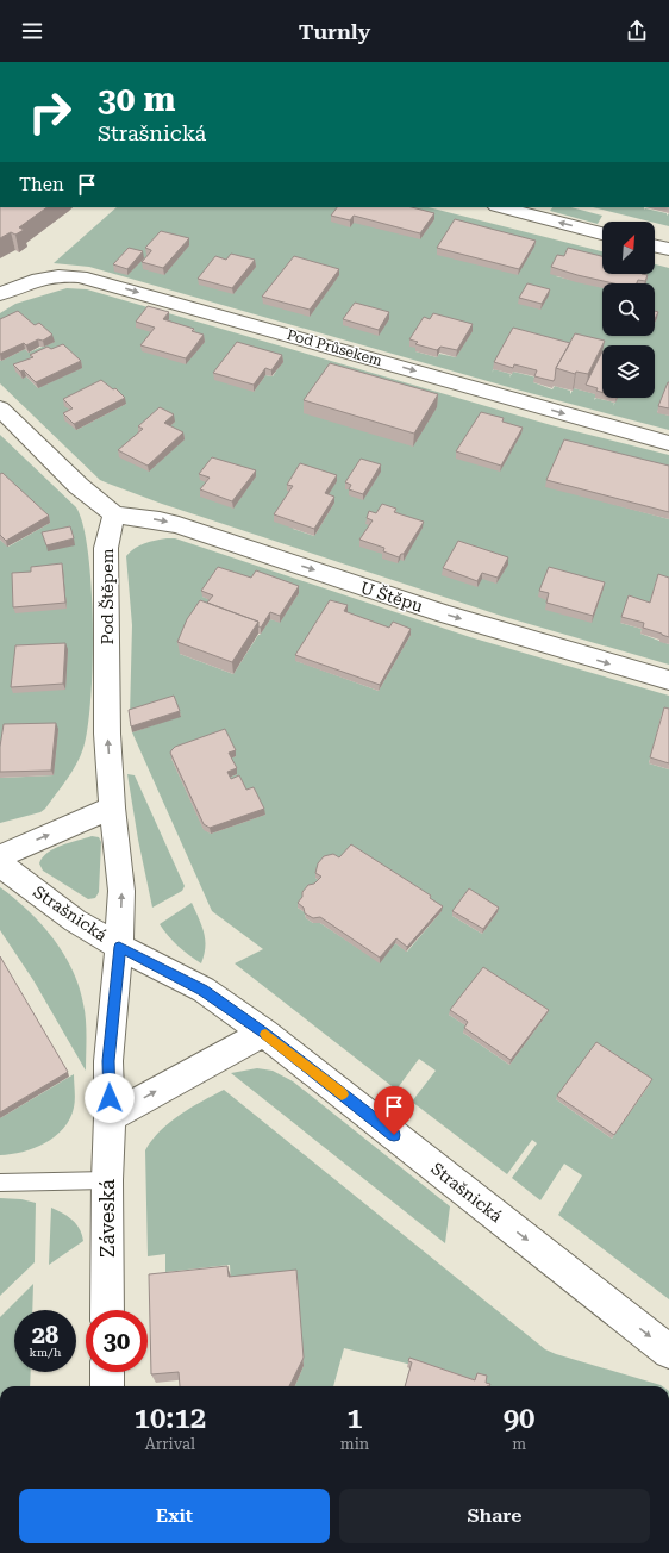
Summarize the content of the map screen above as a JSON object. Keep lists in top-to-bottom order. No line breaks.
{"streets":{"street":["Pod Průsekem","Pod Štěpem","U Štěpu","Strašnická","Záveská"]},"crossings":[["Pod Štěpem","U Štěpu"],["Pod Štěpem","Strašnická"],["Pod Štěpem","Záveská"],["Strašnická","Záveská"]],"one_way":["Pod Průsekem","Pod Štěpem","U Štěpu","Strašnická"],"north":"top right","page":{"header":"Turnly","turn":["30 m","Strašnická"],"then":"Then","speed":"28 km/h","limit":"30","eta":["10:12","Arrival","1","min","90","m"],"buttons":["Exit","Share"]}}
